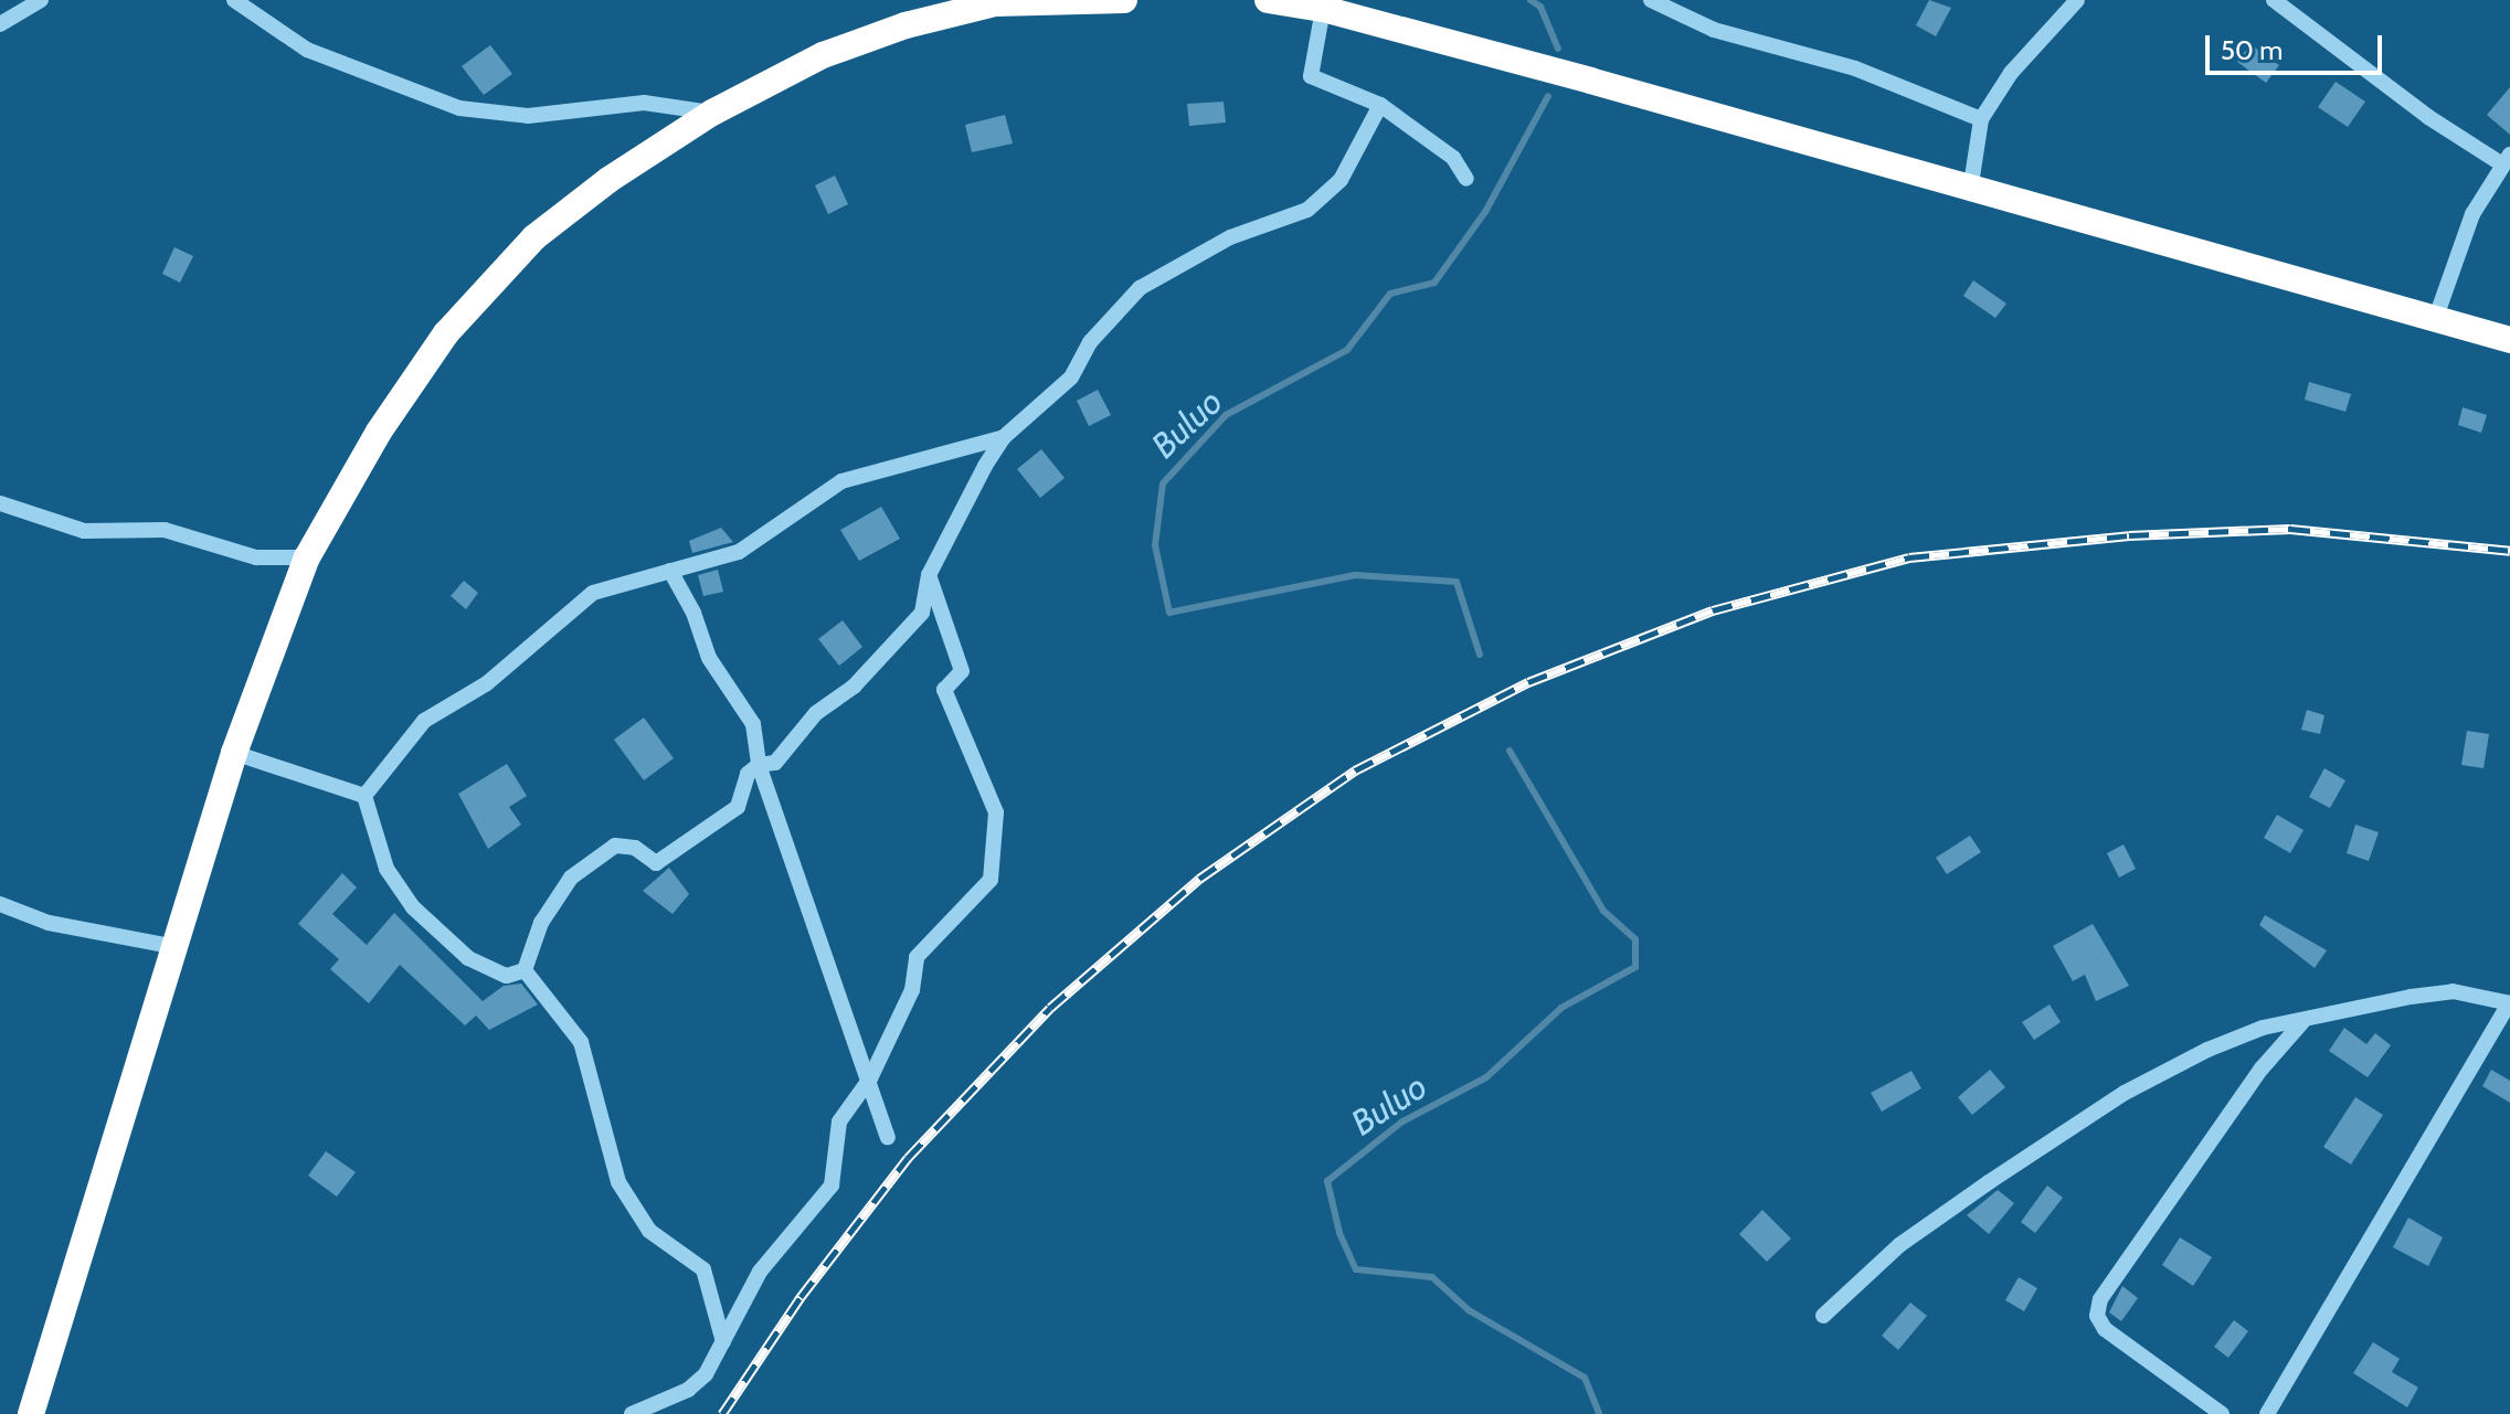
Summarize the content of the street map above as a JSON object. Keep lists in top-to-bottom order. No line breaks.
{"water":["Buluo"],"scale_bar":"50 m"}
